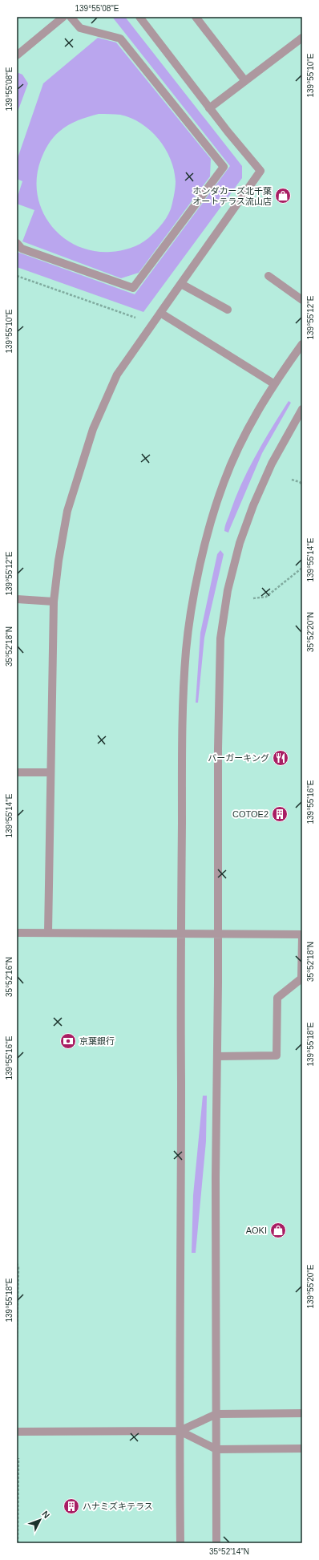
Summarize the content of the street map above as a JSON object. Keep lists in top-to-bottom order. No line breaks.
{"places":{"shop":["ホンダカーズ北千葉 オートテラス流山店","AOKI"],"restaurant":["バーガーキング"],"building":["COTOE2","ハナミズキテラス"],"bank":["京葉銀行"]},"north":"top right","coordinates":["139°55'08\"E","139°55'10\"E","139°55'12\"E","139°55'14\"E","35°52'20\"N","35°52'18\"N","139°55'16\"E","35°52'16\"N","139°55'18\"E","139°55'20\"E","35°52'14\"N"]}
